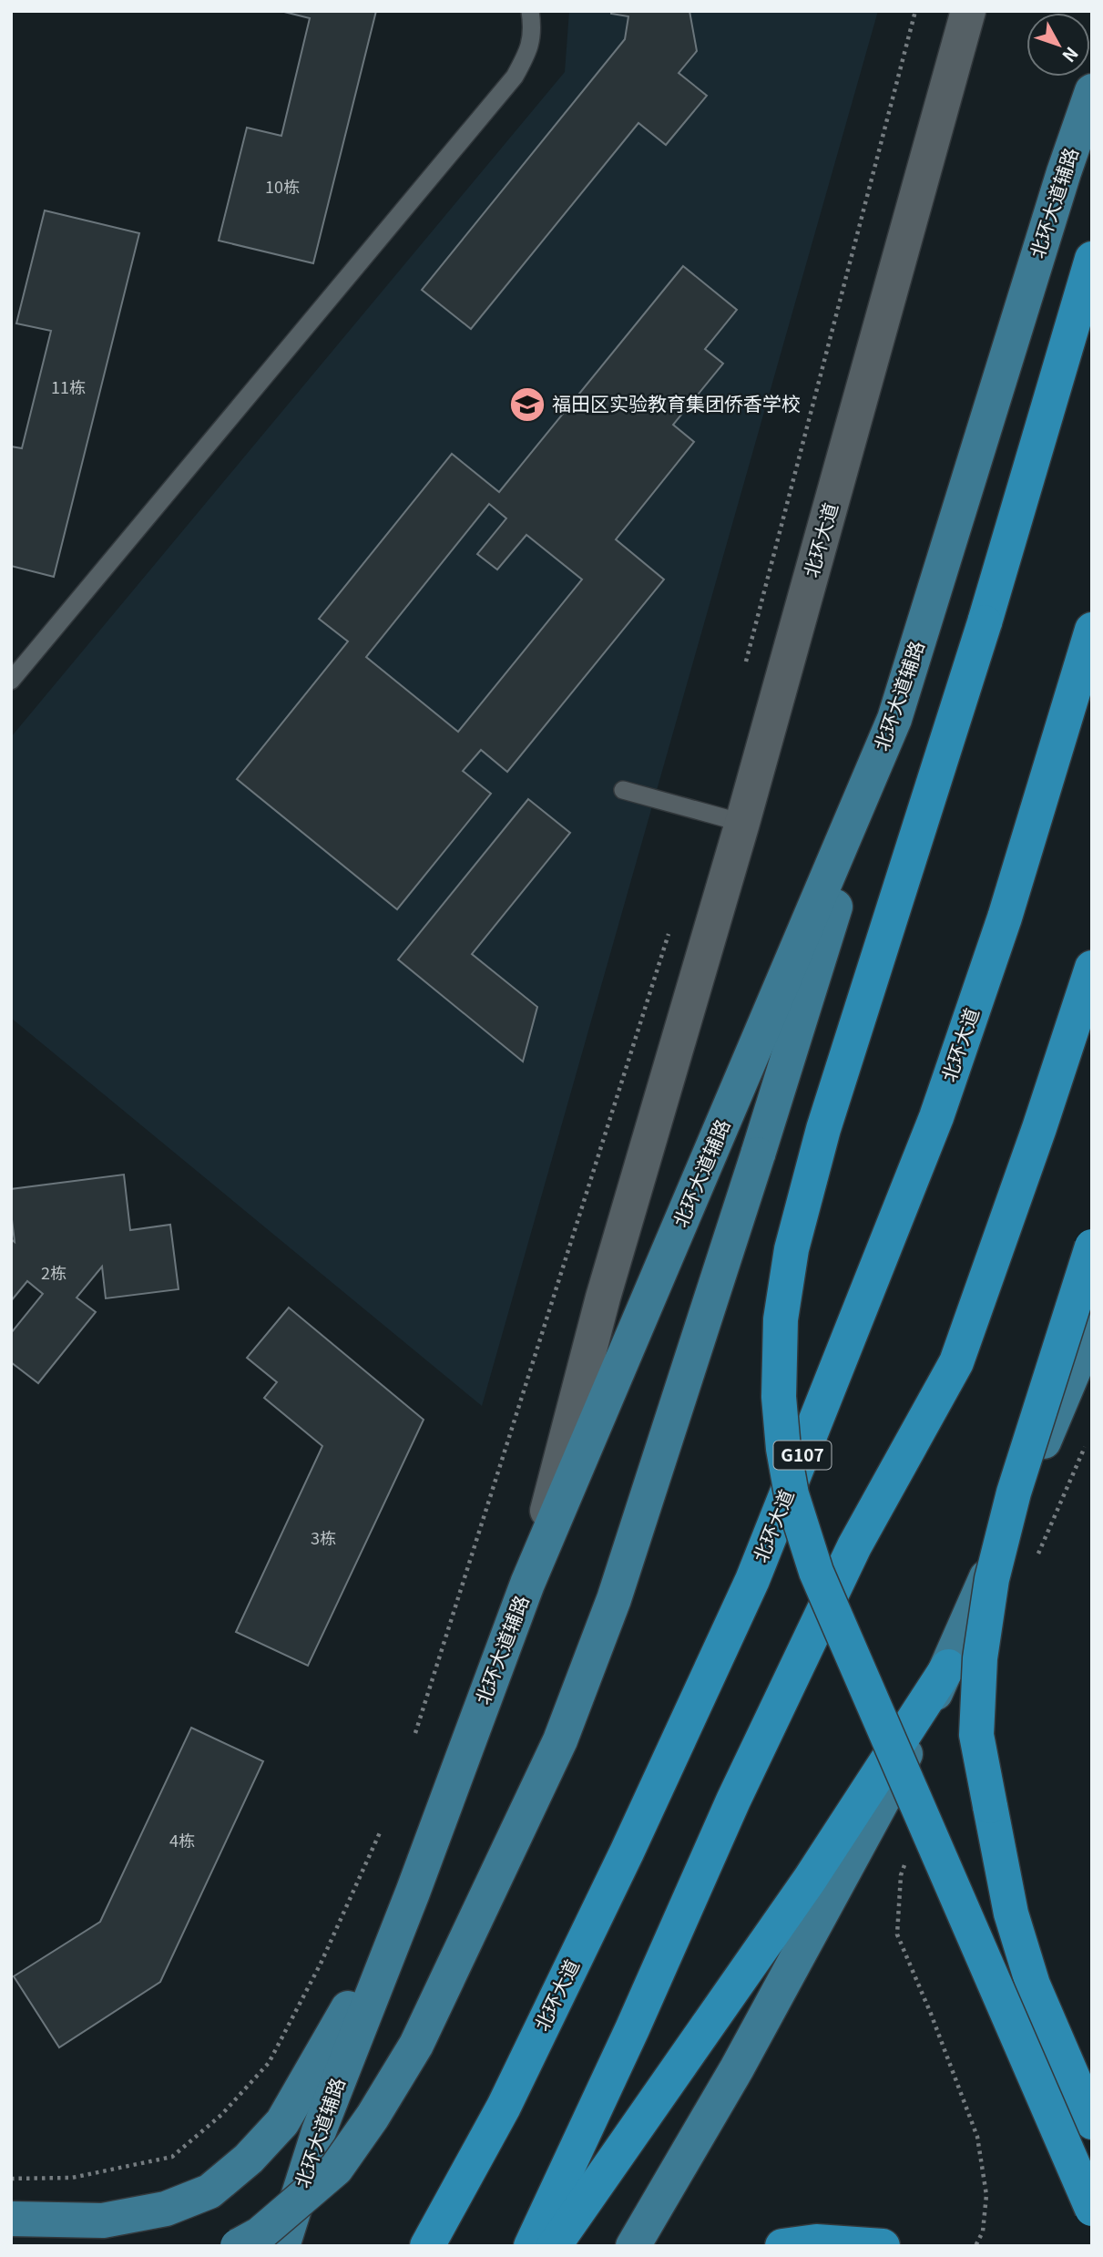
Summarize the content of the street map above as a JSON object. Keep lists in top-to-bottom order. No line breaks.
{"streets":{"highway":["北环大道","G107"],"main road":["北环大道辅路"]},"crossings":[["北环大道辅路","北环大道"]],"places":{"school or university":["福田区实验教育集团侨香学校"]},"house_numbers":["10栋","11栋","2栋","3栋","4栋"],"north":"bottom right"}
